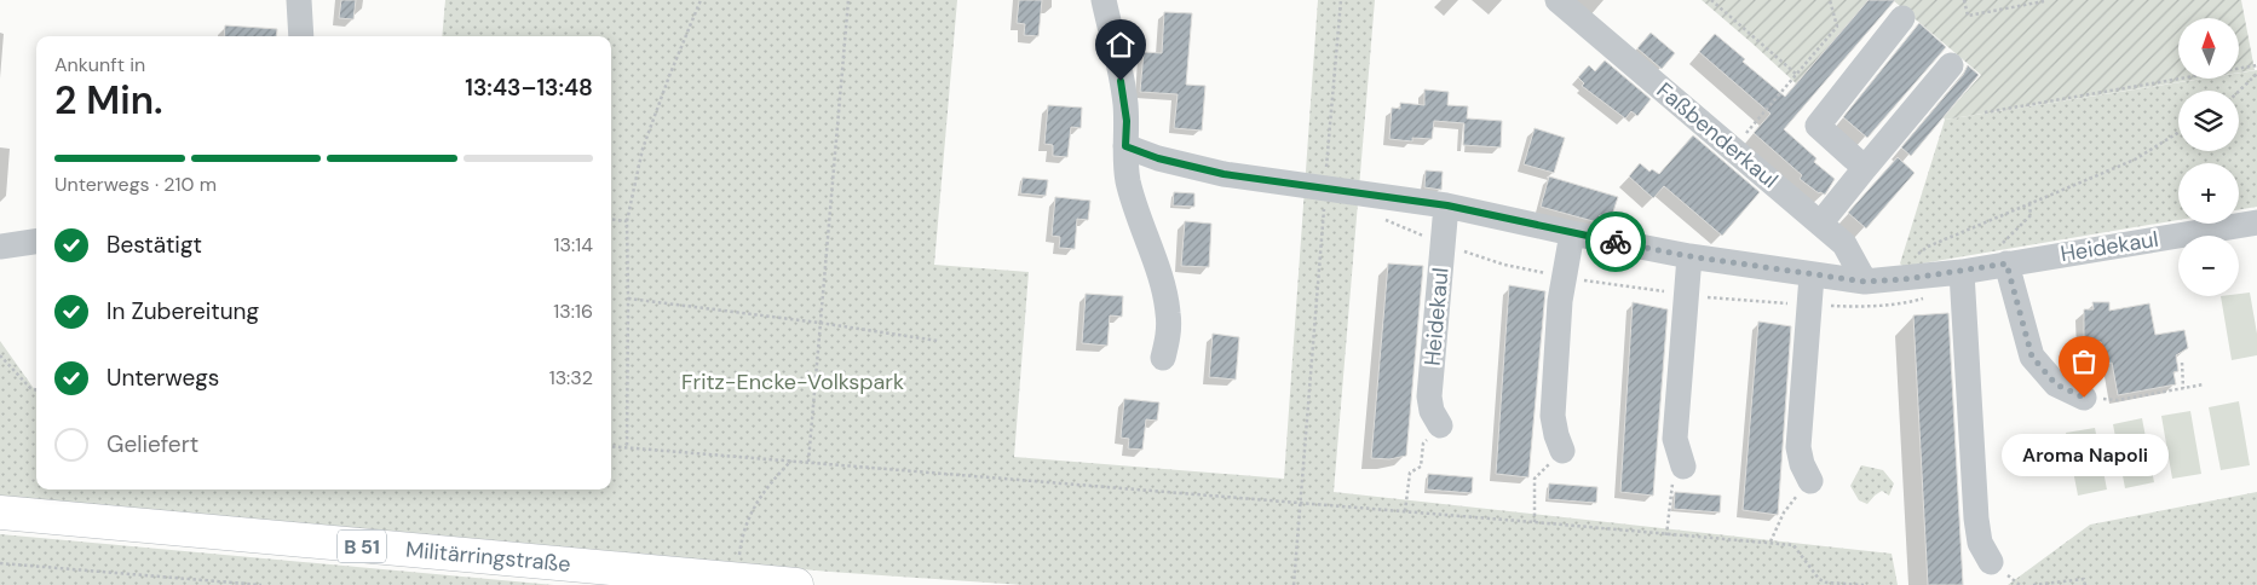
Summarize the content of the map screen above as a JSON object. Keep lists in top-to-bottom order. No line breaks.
{"streets":{"main road":["B 51","Militärringstraße"],"street":["Faßbenderkaul","Heidekaul"]},"crossings":[["Faßbenderkaul","Heidekaul"]],"parks":["Fritz-Encke-Volkspark"],"places":["Aroma Napoli"],"north":"top","page":{"map_buttons":["+","−"],"heading":["2 Min.","Ankunft in","13:43–13:48"],"bar":"Unterwegs · 210 m","list":[["Bestätigt","13:14"],["In Zubereitung","13:16"],["Unterwegs","13:32"],"Geliefert"],"bubble":"Aroma Napoli"}}
